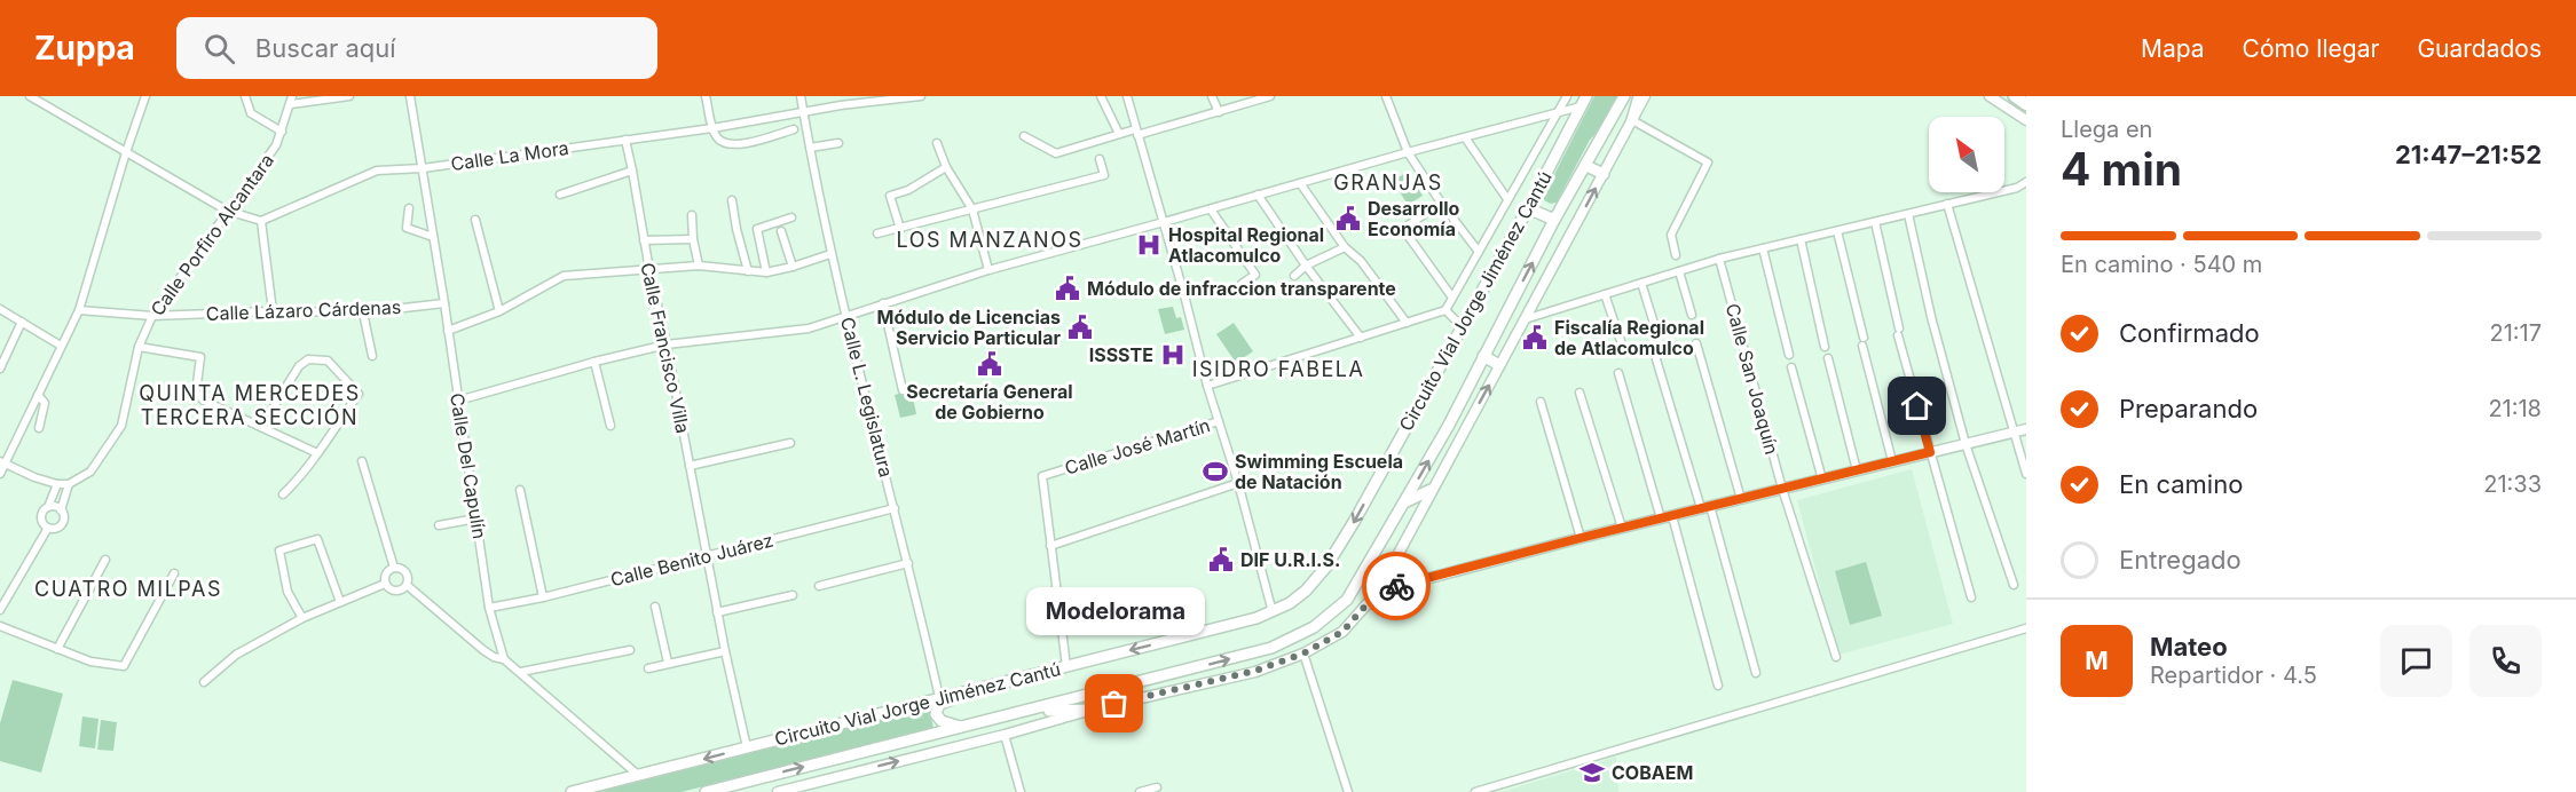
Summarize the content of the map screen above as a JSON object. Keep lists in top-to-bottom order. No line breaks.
{"streets":{"main road":["Circuito Vial Jorge Jiménez Cantú"],"street":["Calle La Mora","Calle Porfiro Alcantara","Calle Lázaro Cárdenas","Calle Francisco Villa","Calle San Joaquín","Calle L. Legislatura","Calle José Martín","Calle Del Capulín","Calle Benito Juárez"]},"crossings":[["Calle La Mora","Calle Francisco Villa"],["Calle La Mora","Calle L. Legislatura"],["Calle La Mora","Calle Del Capulín"],["Calle Porfiro Alcantara","Calle Lázaro Cárdenas"],["Circuito Vial Jorge Jiménez Cantú","Calle Francisco Villa"],["Circuito Vial Jorge Jiménez Cantú","Calle L. Legislatura"],["Circuito Vial Jorge Jiménez Cantú","Calle José Martín"],["Calle Lázaro Cárdenas","Calle Del Capulín"],["Calle Francisco Villa","Calle Benito Juárez"],["Calle L. Legislatura","Calle Benito Juárez"],["Calle Del Capulín","Calle Benito Juárez"]],"districts":["GRANJAS","LOS MANZANOS","ISIDRO FABELA","QUINTA MERCEDES TERCERA SECCIÓN","CUATRO MILPAS"],"places":{"public building":["Desarrollo Economía","Módulo de infraccion transparente","Módulo de Licencias Servicio Particular","Fiscalía Regional de Atlacomulco","Secretaría General de Gobierno","DIF U.R.I.S."],"hospital":["Hospital Regional Atlacomulco","ISSSTE"],"sports":["Swimming Escuela de Natación"],"other":["Modelorama"],"school or university":["COBAEM"]},"north":"top left","page":{"header":"Zuppa","search":"Buscar aquí","nav":["Mapa","Cómo llegar","Guardados"],"heading":["4 min","Llega en","21:47–21:52"],"panel":["Mateo","Repartidor · 4.5"],"bar":"En camino · 540 m","list":[["Confirmado","21:17"],["Preparando","21:18"],["En camino","21:33"],"Entregado"],"bubble":"Modelorama","round":"M"}}
